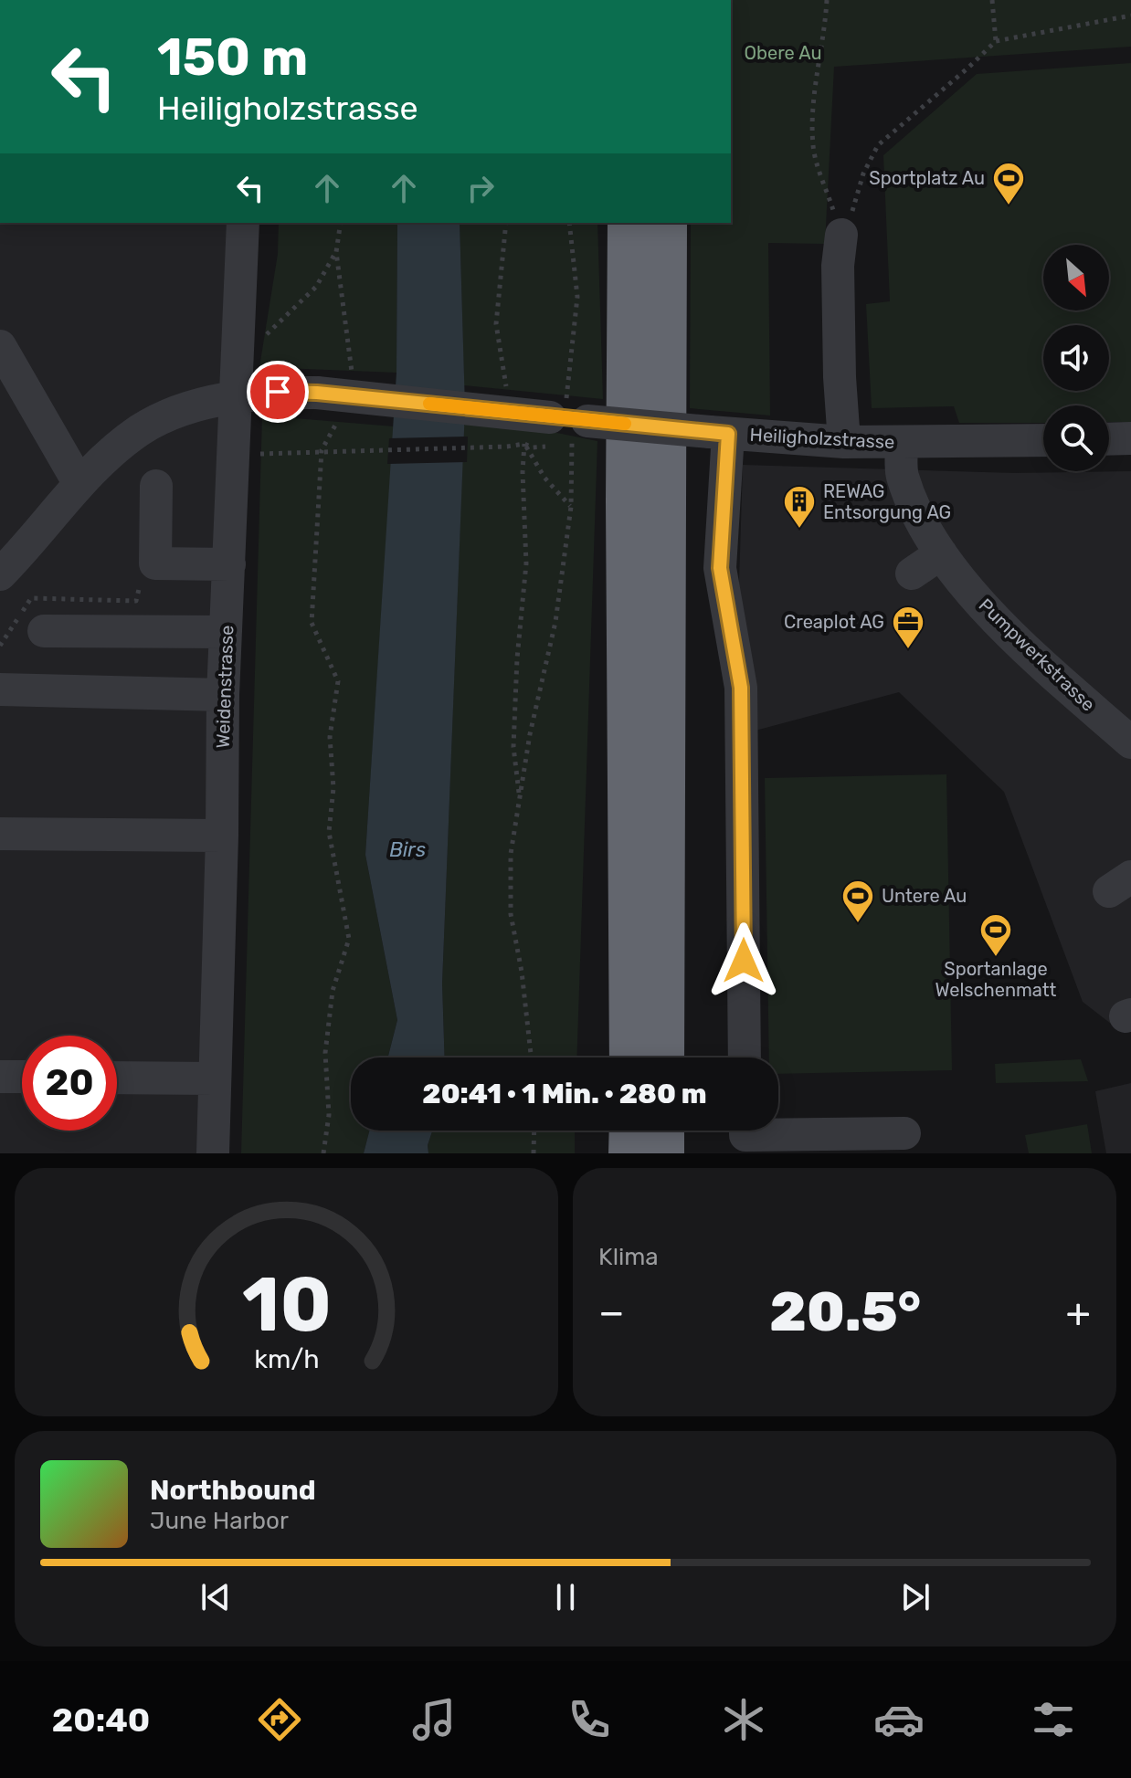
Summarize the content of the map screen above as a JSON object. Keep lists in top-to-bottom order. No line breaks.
{"streets":{"street":["Heiligholzstrasse","Pumpwerkstrasse","Weidenstrasse"]},"crossings":[["Heiligholzstrasse","Pumpwerkstrasse"],["Heiligholzstrasse","Weidenstrasse"]],"water":["Birs"],"parks":["Obere Au"],"places":{"sports":["Sportplatz Au","Untere Au","Sportanlage Welschenmatt"],"building":["REWAG Entsorgung AG"],"office":["Creaplot AG"]},"north":"bottom right","page":{"turn":["150 m","Heiligholzstrasse"],"limit":"20","trip":"20:41 · 1 Min. · 280 m","tile":"Klima","heat":["−","20.5°","+"],"song":["Northbound","June Harbor"],"tabs":"20:40","gauge":["10","km/h"]}}
